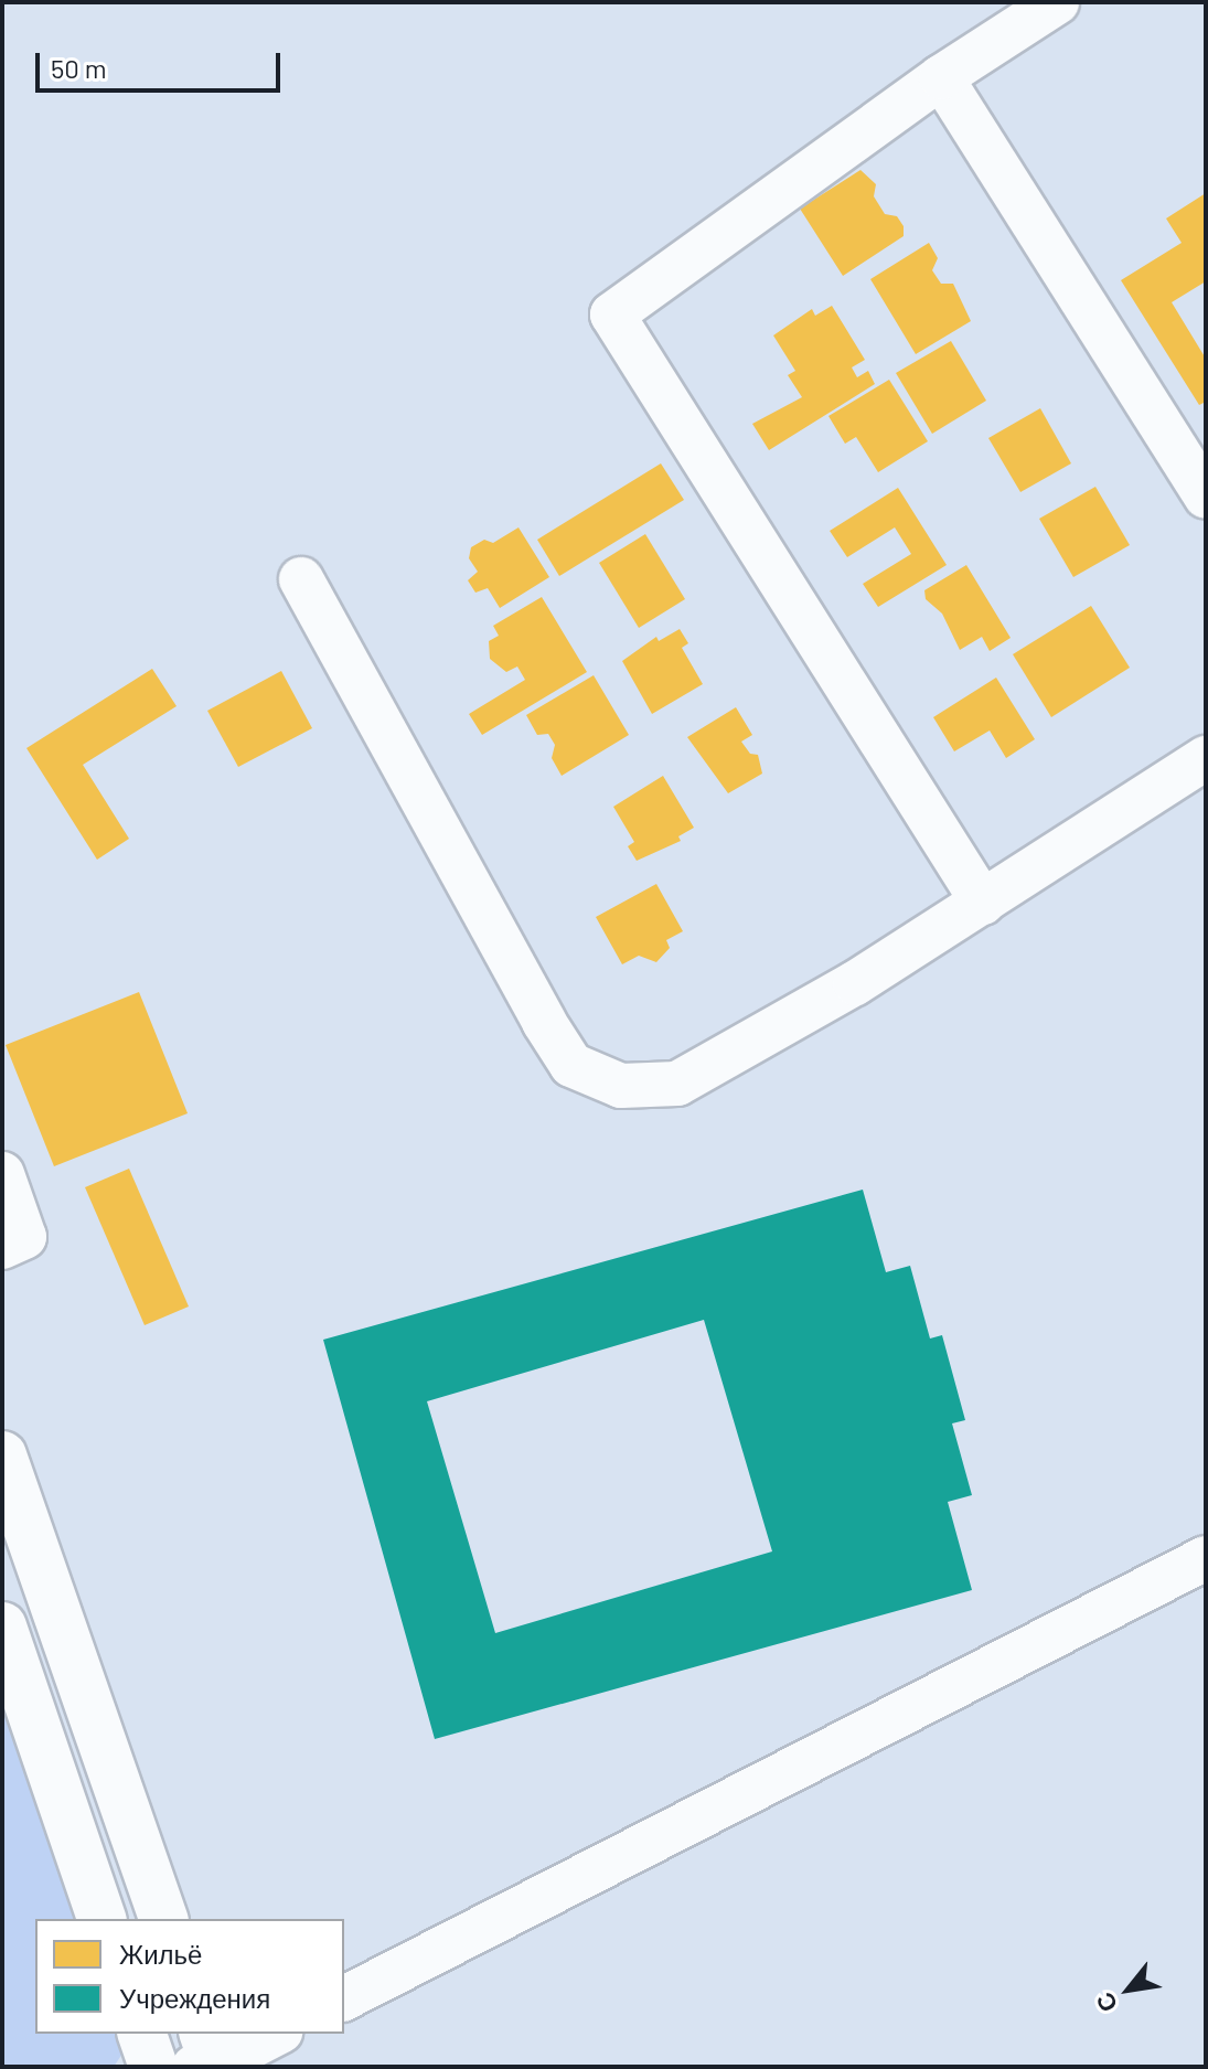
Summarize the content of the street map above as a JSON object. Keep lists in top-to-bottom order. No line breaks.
{"legend":["Жильё","Учреждения"],"scale_bar":"50 m","north":"bottom left"}
